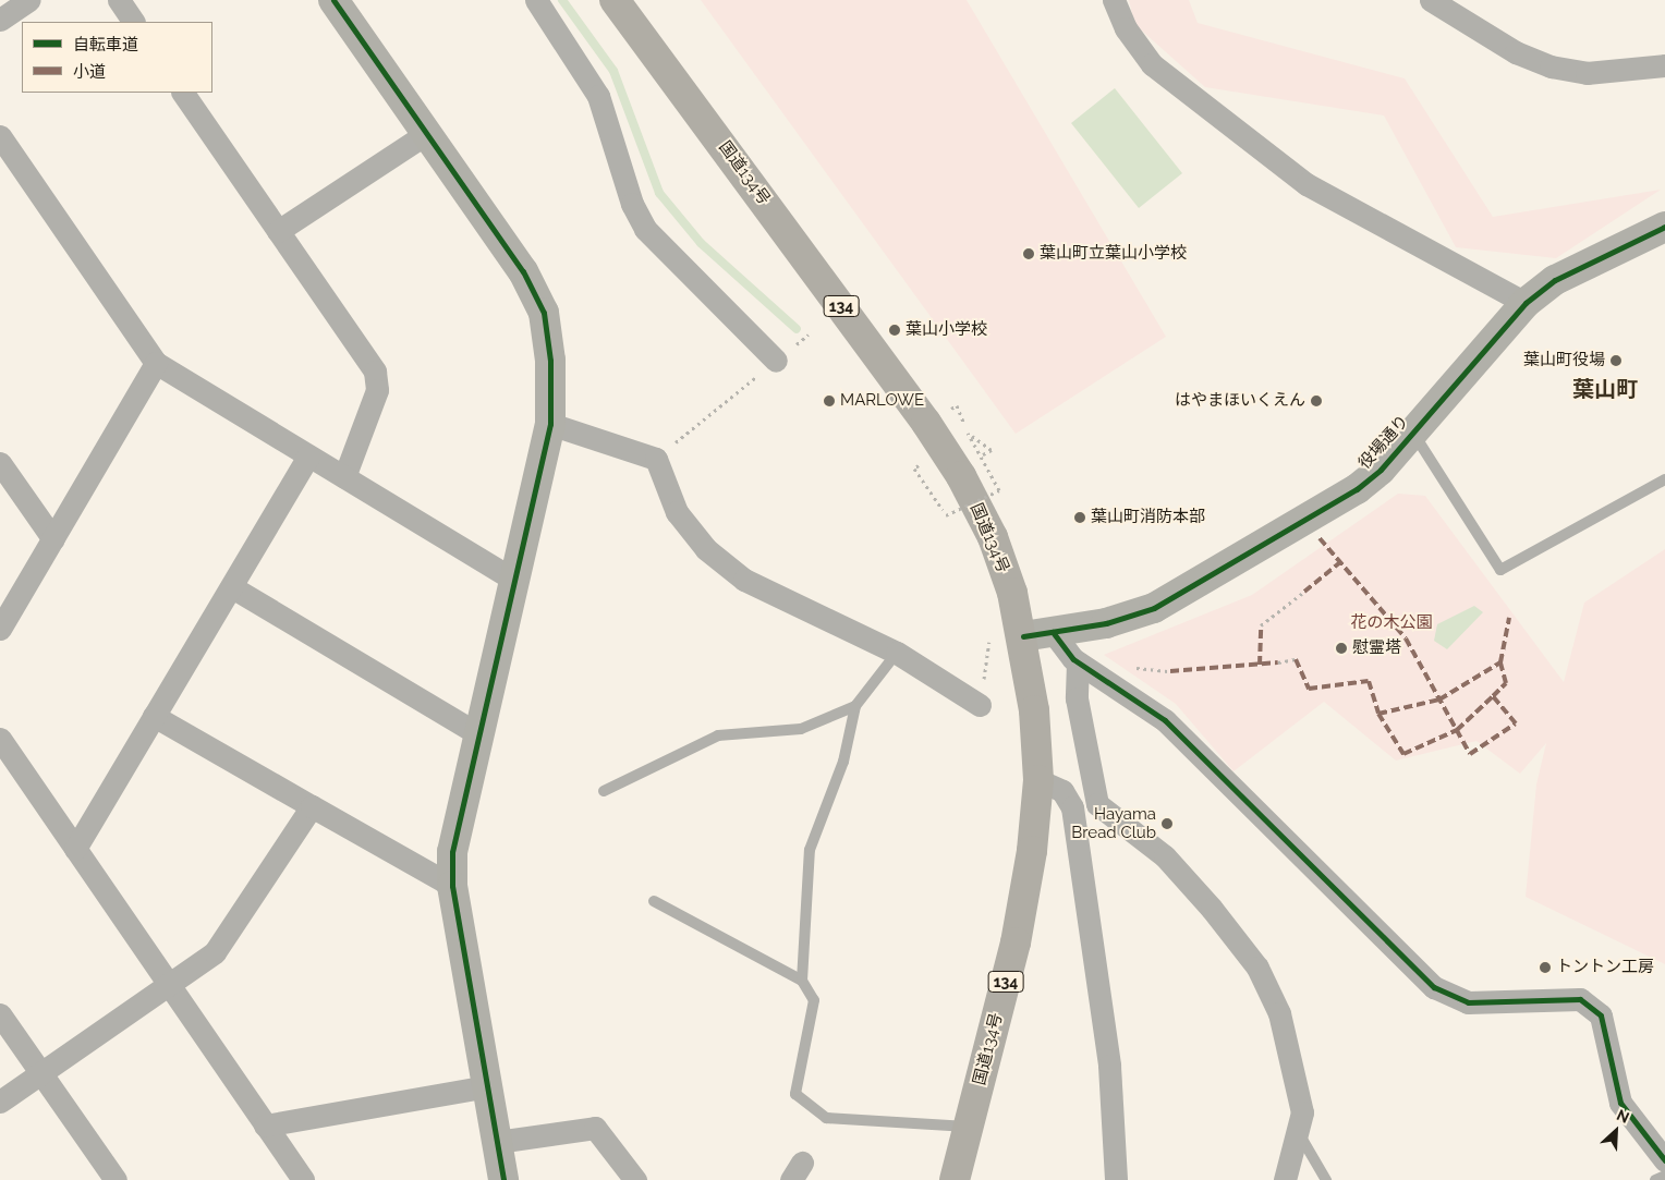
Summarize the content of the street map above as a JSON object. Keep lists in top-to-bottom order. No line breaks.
{"streets":{"highway":["国道134号","134"],"street":["役場通り"]},"crossings":[["国道134号","役場通り"]],"districts":["葉山町"],"parks":["花の木公園"],"places":["葉山町立葉山小学校","葉山小学校","葉山町役場","MARLOWE","はやまほいくえん","葉山町消防本部","慰霊塔","Hayama Bread Club","トントン工房"],"legend":["自転車道","小道"],"north":"top right"}
